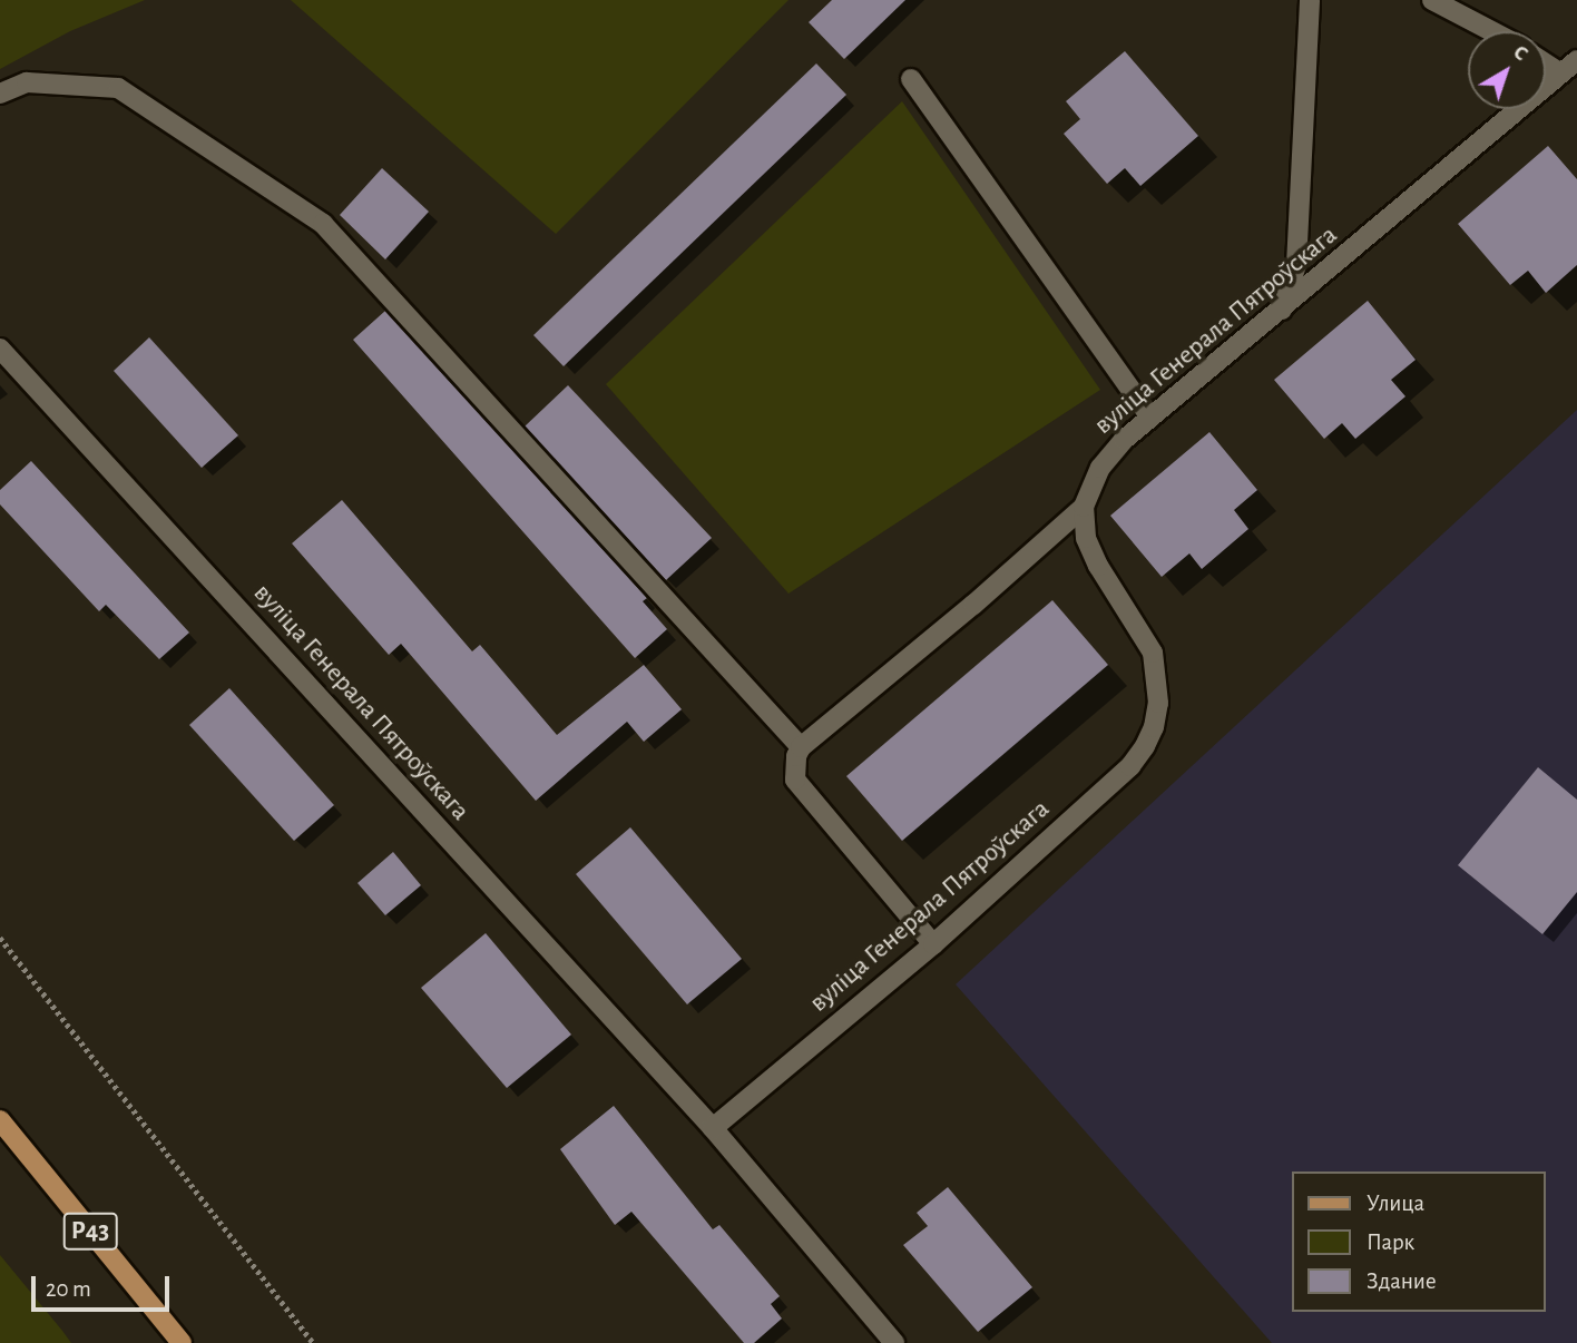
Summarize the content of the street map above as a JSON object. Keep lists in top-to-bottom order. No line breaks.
{"streets":{"main road":["Р43"],"street":["вуліца Генерала Пятроўскага"]},"legend":["Улица","Парк","Здание"],"scale_bar":"20 m","north":"top right"}
